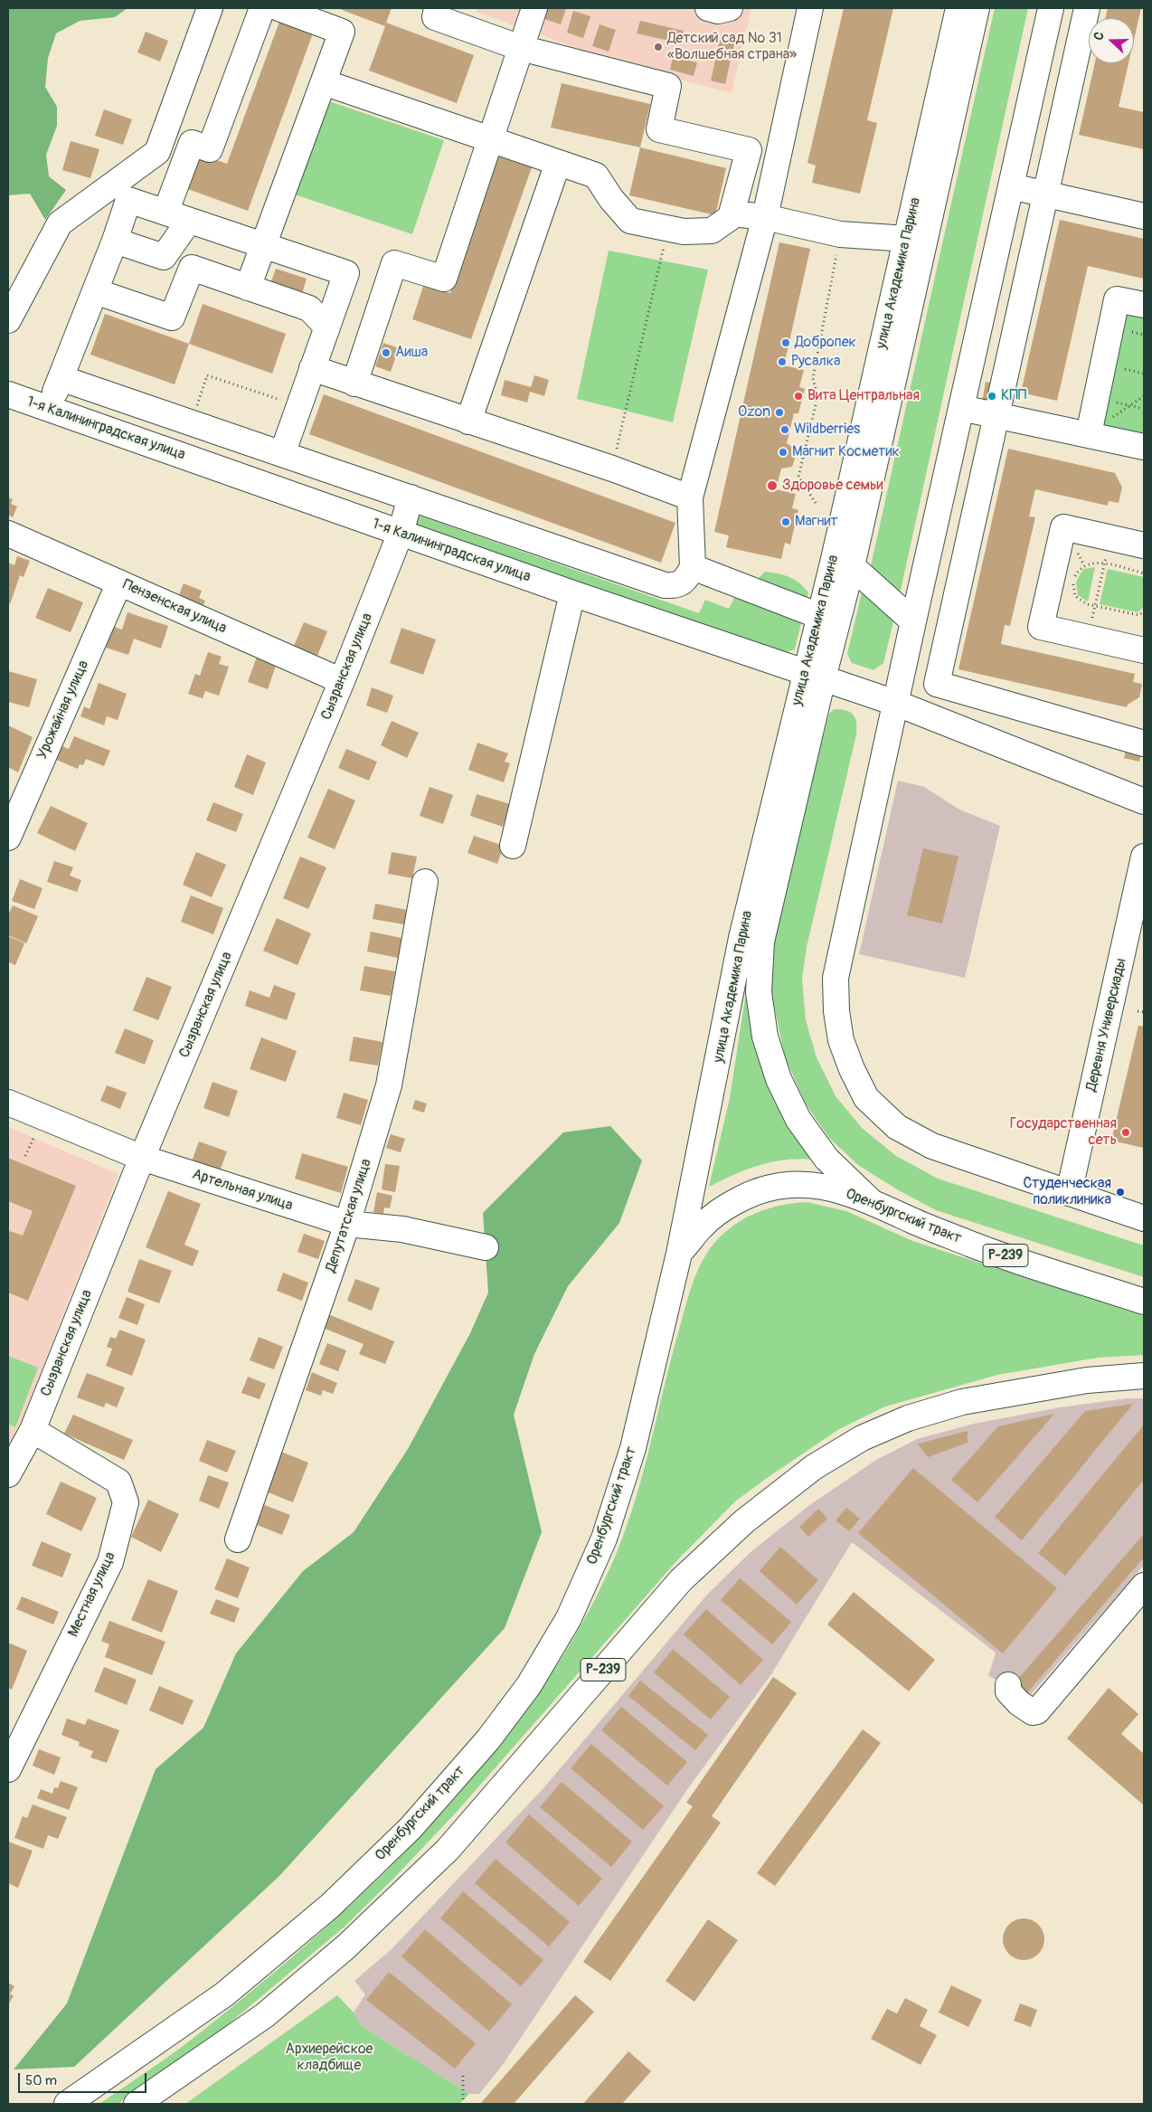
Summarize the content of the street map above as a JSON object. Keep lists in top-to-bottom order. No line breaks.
{"streets":{"street":["улица Академика Парина","1-я Калининградская улица","Пензенская улица","Сызранская улица","Урожайная улица","Деревня Универсиады","Артельная улица","Депутатская улица","Оренбургский тракт","Р-239","Местная улица"]},"crossings":[["улица Академика Парина","1-я Калининградская улица"],["улица Академика Парина","Оренбургский тракт"],["1-я Калининградская улица","Сызранская улица"],["Пензенская улица","Сызранская улица"],["Пензенская улица","Урожайная улица"],["Сызранская улица","Артельная улица"],["Сызранская улица","Местная улица"],["Артельная улица","Депутатская улица"]],"parks":["Архиерейское кладбище"],"places":["Детский сад № 31 «Волшебная страна»","Добропек","Аиша","Русалка","Вита Центральная","КПП","Ozon","Wildberries","Магнит Косметик","Здоровье семьи","Магнит","Государственная сеть","Студенческая поликлиника"],"scale_bar":"50 m","north":"left"}
